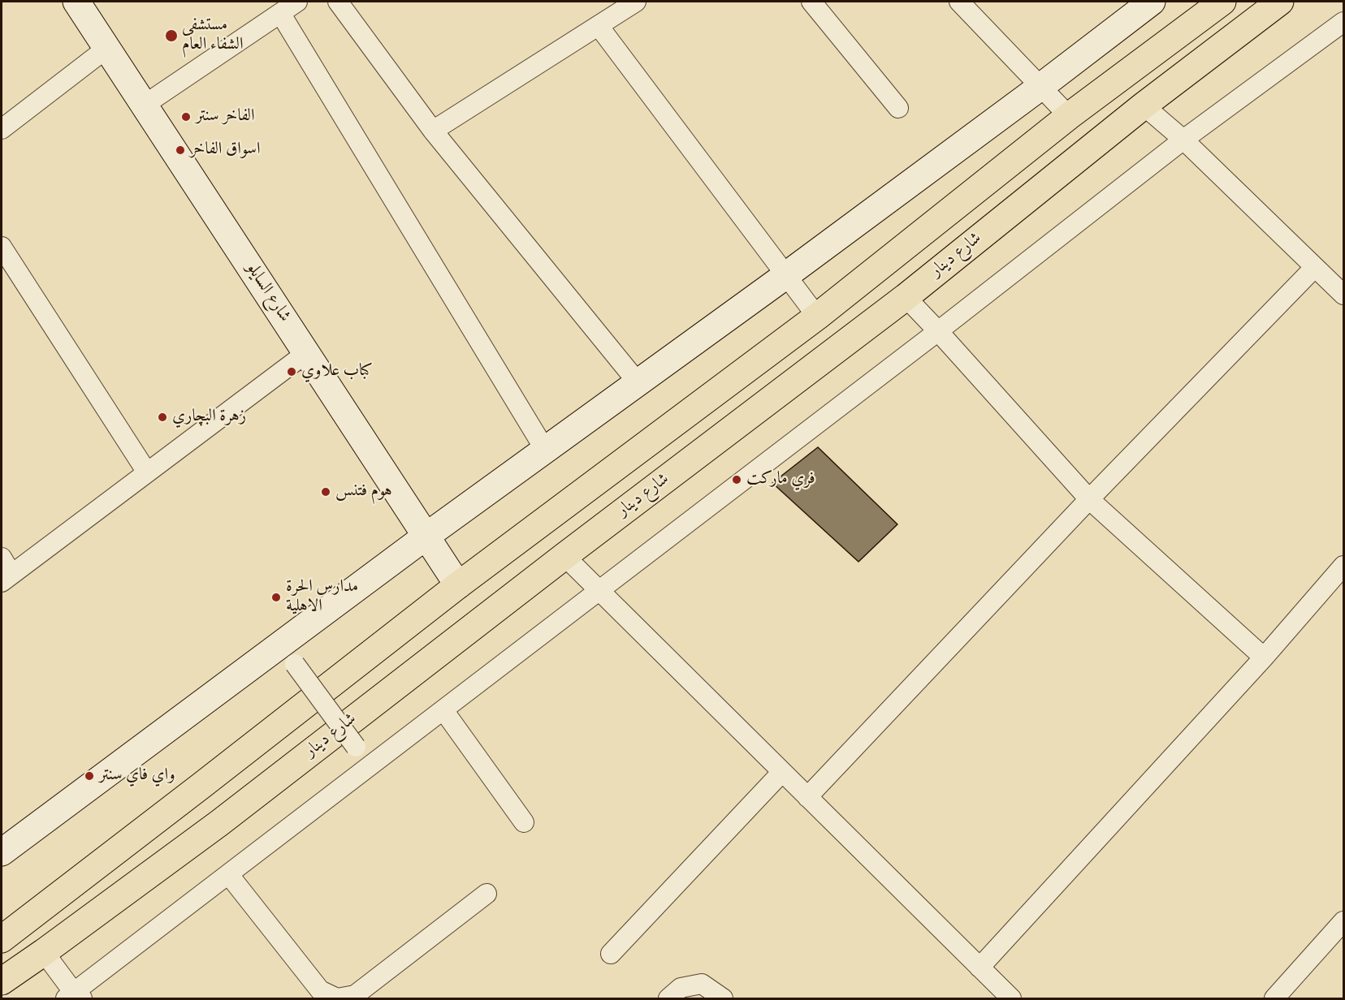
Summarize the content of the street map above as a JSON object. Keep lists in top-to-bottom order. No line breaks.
{"streets":{"main road":["شارع دينار"],"street":["شارع السايلو"]},"places":["مستشفى الشفاء العام","الفاخر سنتر","اسواق الفاخر","كباب علاوي","زهرة البچاري","فري ماركت","هوم فتنس","مدارس الحرة الاهلية","واي فاي سنتر"]}
